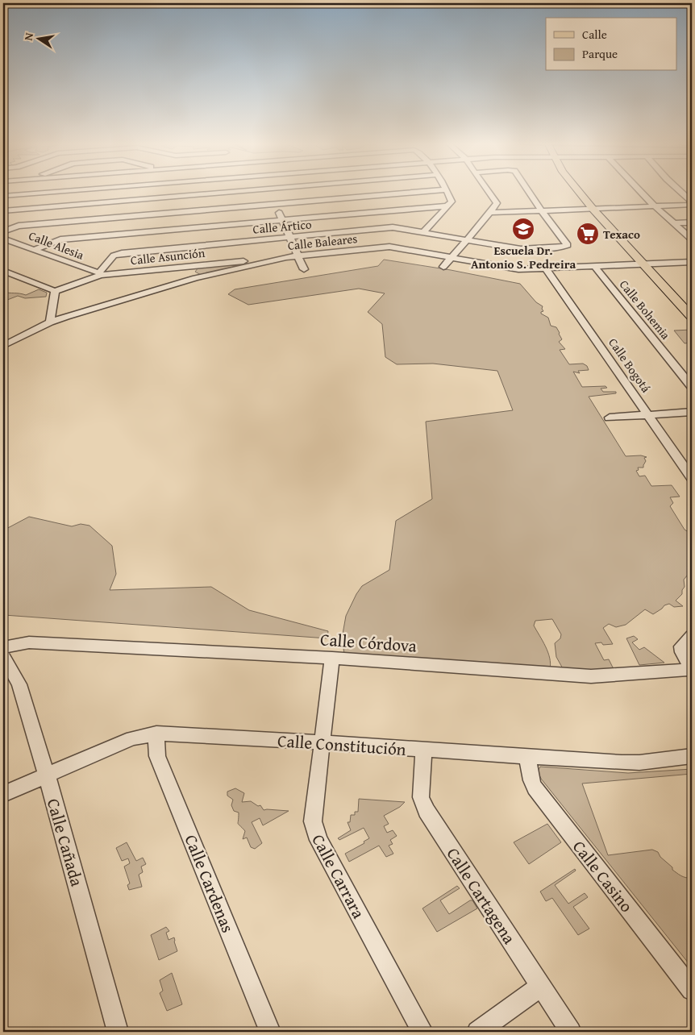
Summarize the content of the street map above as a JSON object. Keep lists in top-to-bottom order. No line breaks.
{"streets":{"street":["Calle Ártico","Calle Baleares","Calle Alesia","Calle Asunción","Calle Bohemia","Calle Bogotá","Calle Córdova","Calle Constitución","Calle Cañada","Calle Carrara","Calle Casino","Calle Cardenas","Calle Cartagena"]},"crossings":[["Calle Ártico","Calle Alesia"],["Calle Ártico","Calle Asunción"],["Calle Baleares","Calle Asunción"],["Calle Baleares","Calle Bohemia"],["Calle Baleares","Calle Bogotá"],["Calle Alesia","Calle Asunción"],["Calle Córdova","Calle Carrara"],["Calle Constitución","Calle Cañada"],["Calle Constitución","Calle Carrara"],["Calle Constitución","Calle Casino"],["Calle Constitución","Calle Cardenas"],["Calle Constitución","Calle Cartagena"]],"places":{"school or university":["Escuela Dr. Antonio S. Pedreira"],"supermarket":["Texaco"]},"legend":["Calle","Parque"],"north":"left"}
